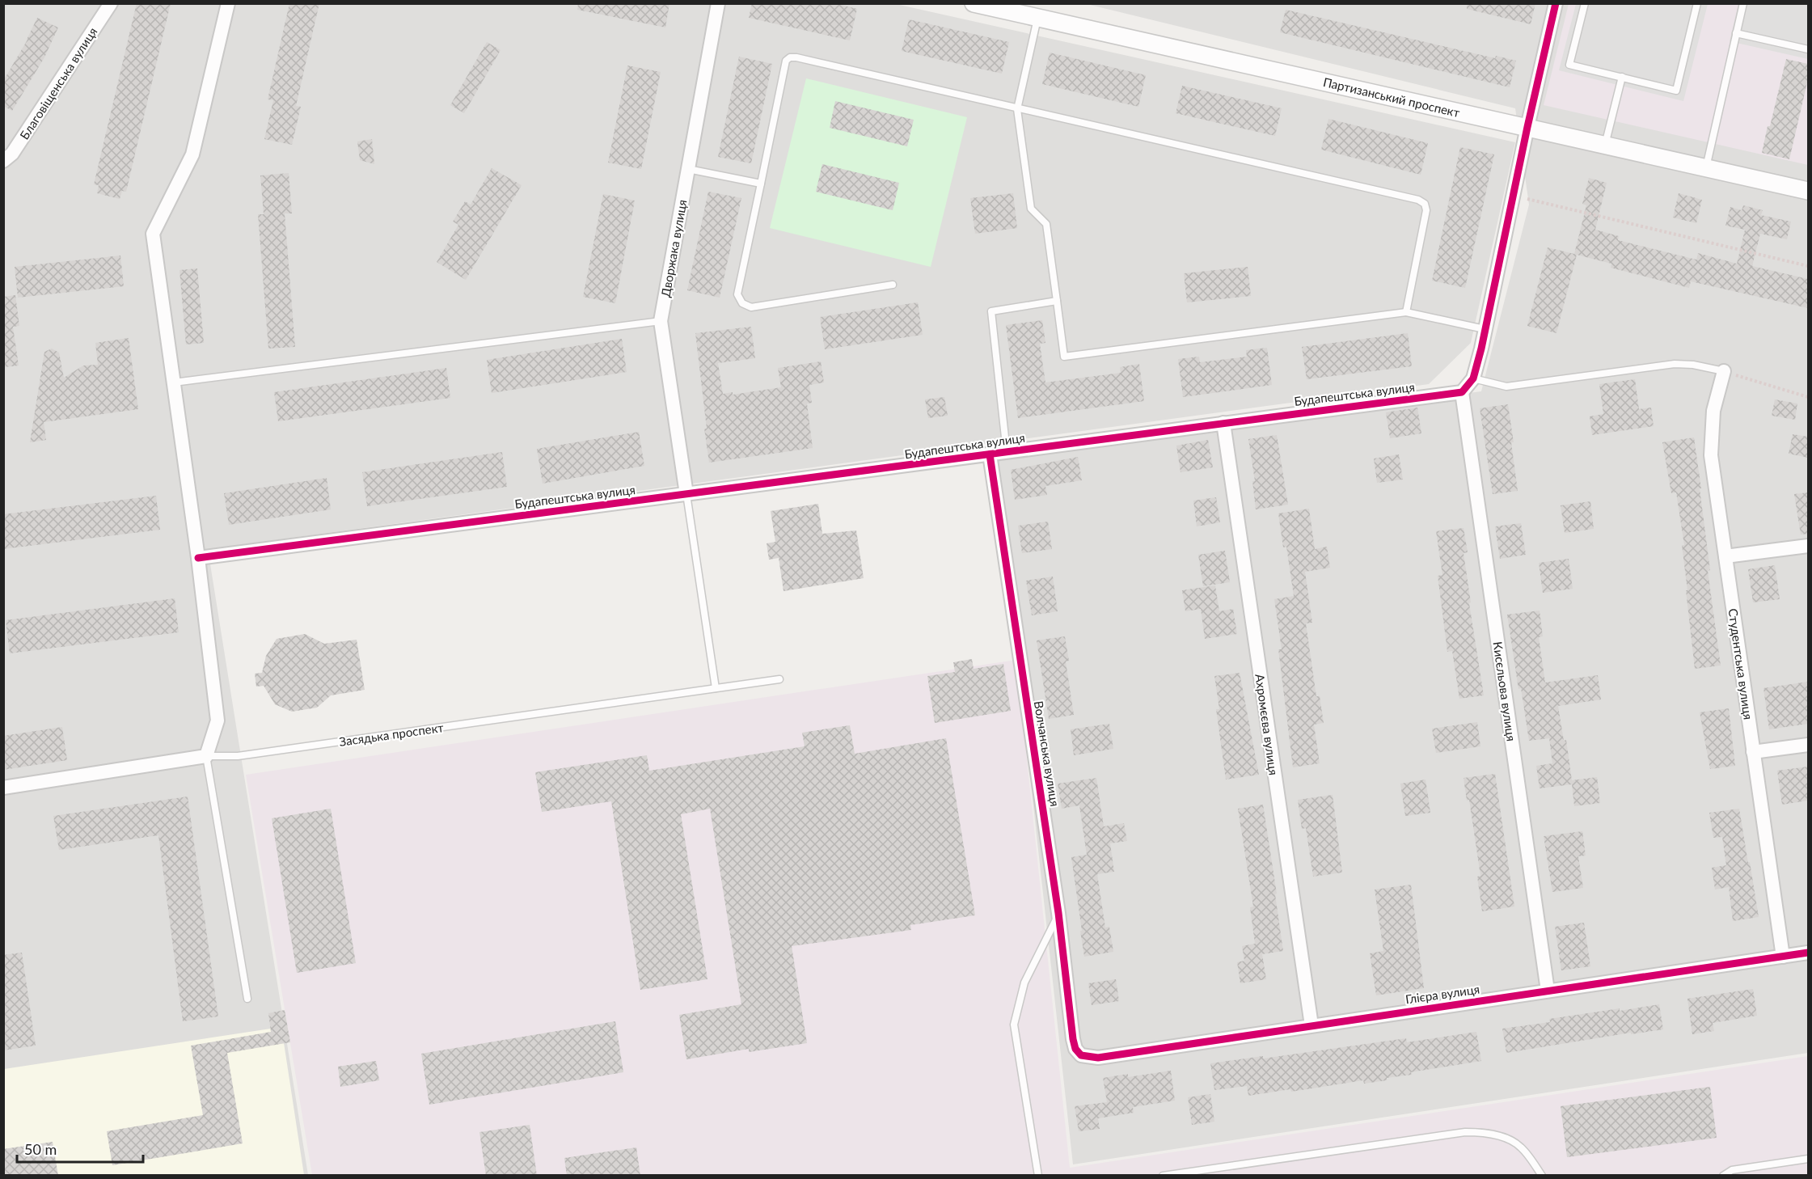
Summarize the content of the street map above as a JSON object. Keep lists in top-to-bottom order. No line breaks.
{"streets":{"street":["Благовіщенська вулиця","Партизанський проспект","Дворжака вулиця","Будапештська вулиця","Студентська вулиця","Кисєльова вулиця","Ахромєєва вулиця","Засядька проспект","Волчанська вулиця","Глієра вулиця"]},"crossings":[["Дворжака вулиця","Будапештська вулиця"],["Будапештська вулиця","Кисєльова вулиця"],["Будапештська вулиця","Ахромєєва вулиця"],["Будапештська вулиця","Волчанська вулиця"],["Студентська вулиця","Глієра вулиця"],["Кисєльова вулиця","Глієра вулиця"],["Ахромєєва вулиця","Глієра вулиця"],["Волчанська вулиця","Глієра вулиця"]],"scale_bar":"50 m"}
